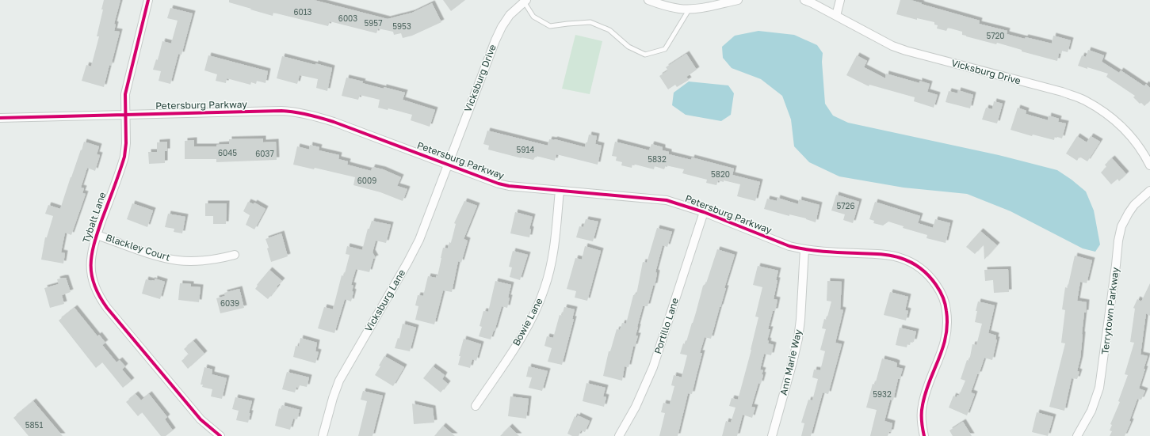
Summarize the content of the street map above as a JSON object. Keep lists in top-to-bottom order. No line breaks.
{"streets":{"street":["Vicksburg Drive","Petersburg Parkway","Tybalt Lane","Blackley Court","Vicksburg Lane","Terrytown Parkway","Bowie Lane","Portillo Lane","Ann Marie Way"]},"crossings":[["Vicksburg Drive","Petersburg Parkway"],["Vicksburg Drive","Vicksburg Lane"],["Petersburg Parkway","Tybalt Lane"],["Petersburg Parkway","Vicksburg Lane"],["Petersburg Parkway","Bowie Lane"],["Petersburg Parkway","Portillo Lane"],["Petersburg Parkway","Ann Marie Way"],["Tybalt Lane","Blackley Court"]],"house_numbers":["6013","6003","5957","5953","5720","5914","6045","6037","5832","5820","6009","5726","6039","5932","5851"]}
